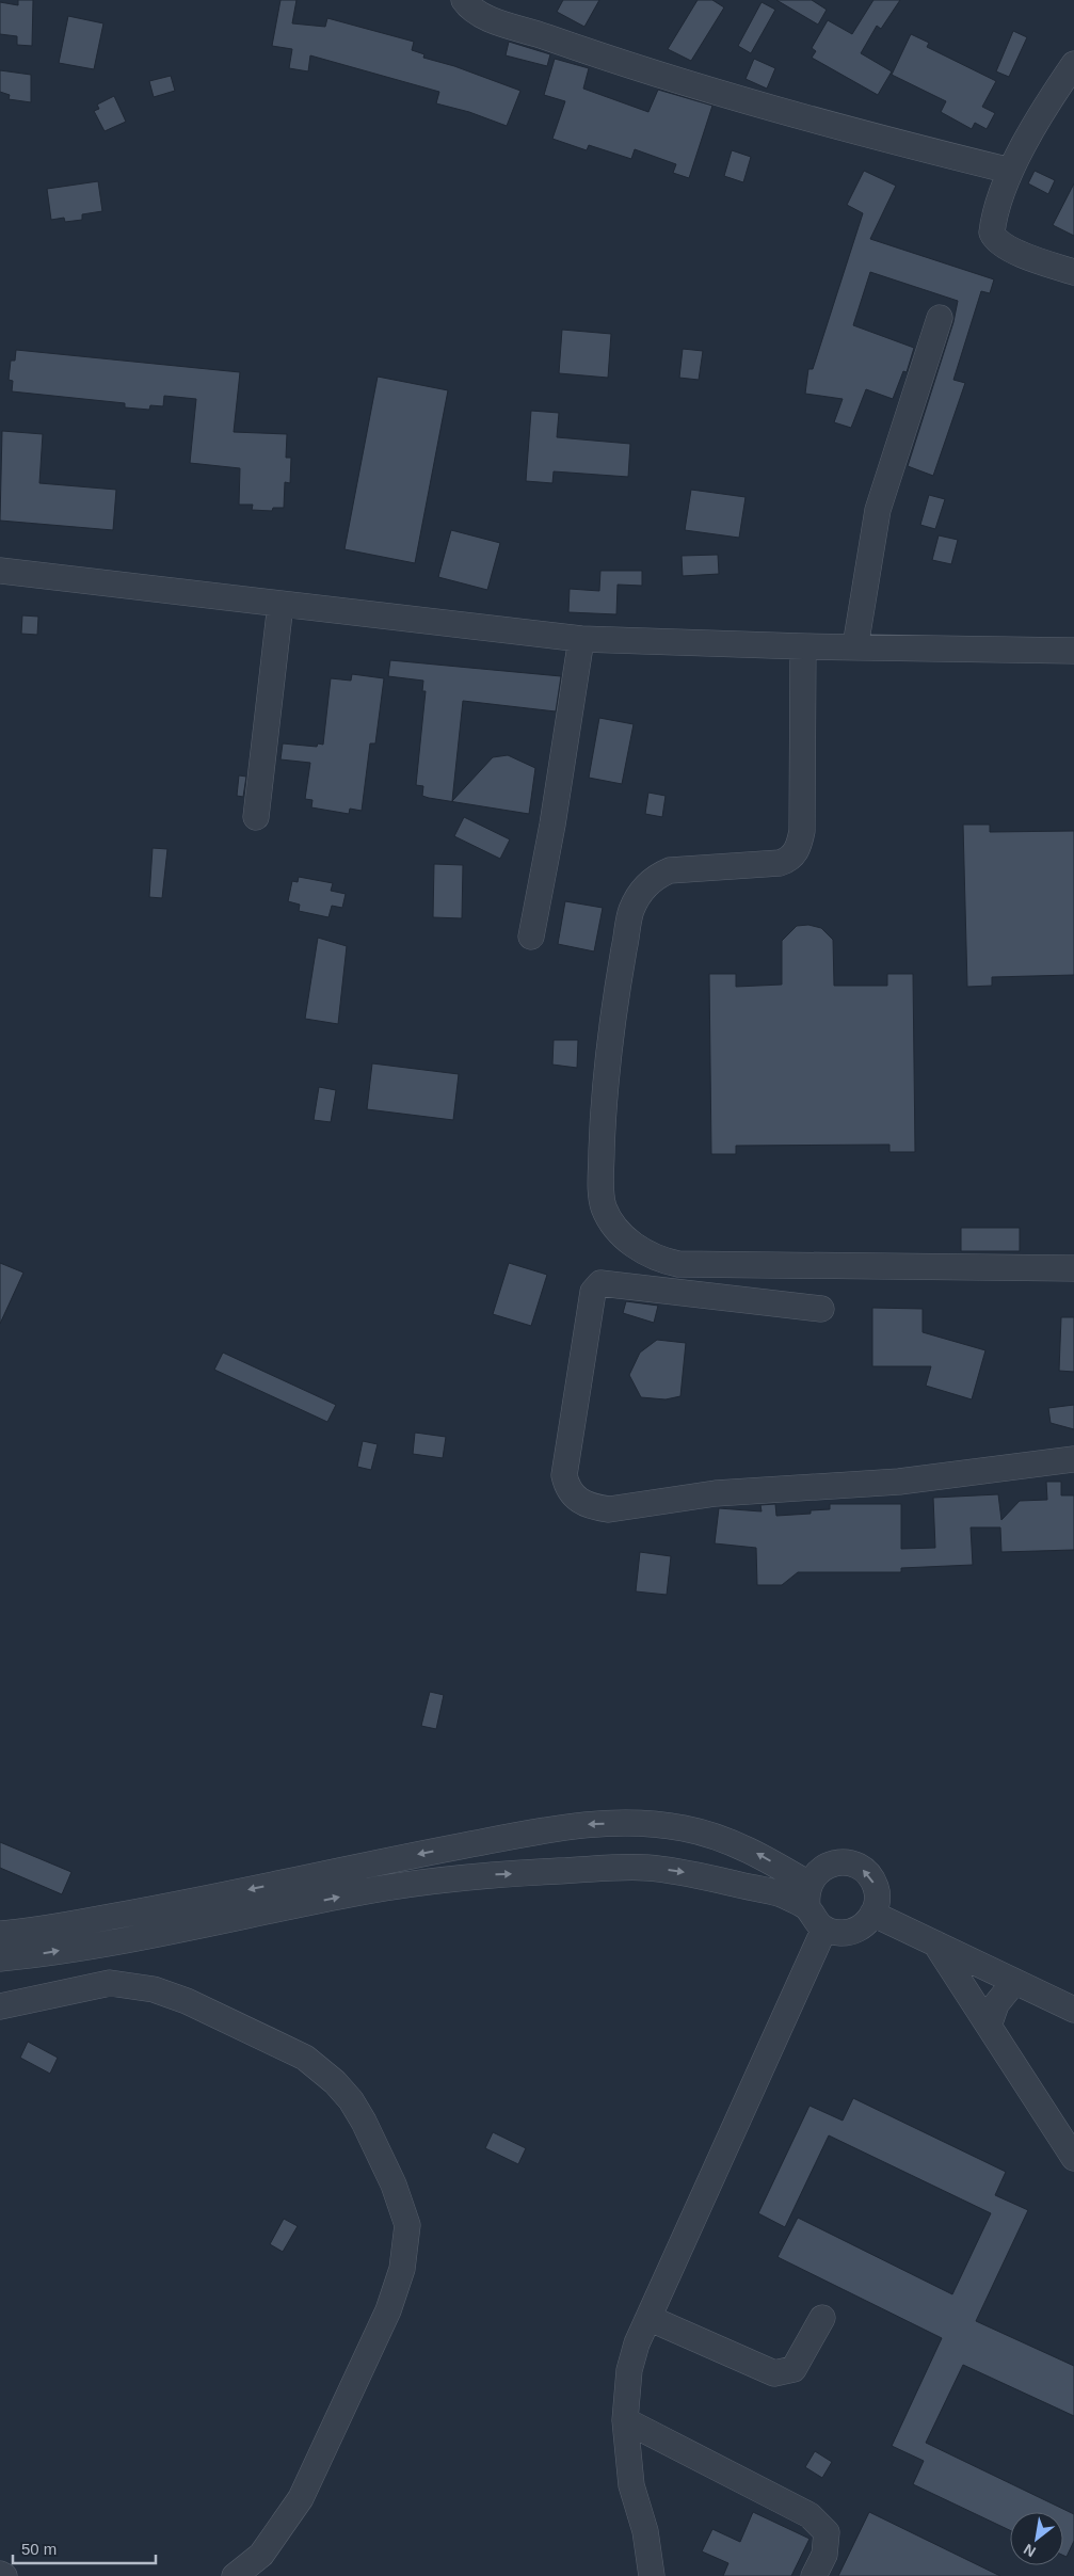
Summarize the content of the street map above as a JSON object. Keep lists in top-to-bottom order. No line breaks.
{"scale_bar":"50 m","north":"bottom left"}
